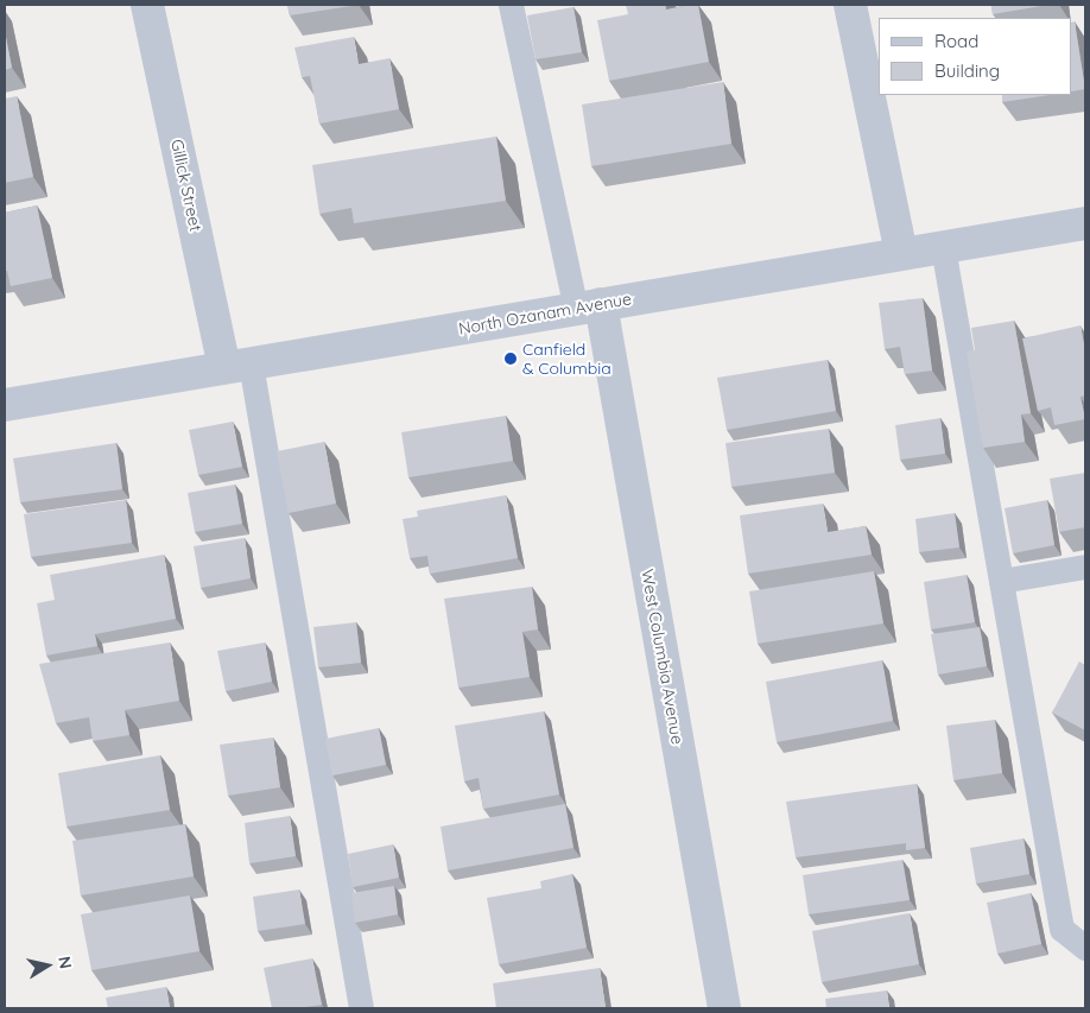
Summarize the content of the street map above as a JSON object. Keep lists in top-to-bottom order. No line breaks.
{"streets":{"street":["Gillick Street","North Ozanam Avenue","West Columbia Avenue"]},"crossings":[["Gillick Street","North Ozanam Avenue"],["North Ozanam Avenue","West Columbia Avenue"]],"places":["Canfield & Columbia"],"legend":["Road","Building"],"north":"right"}
